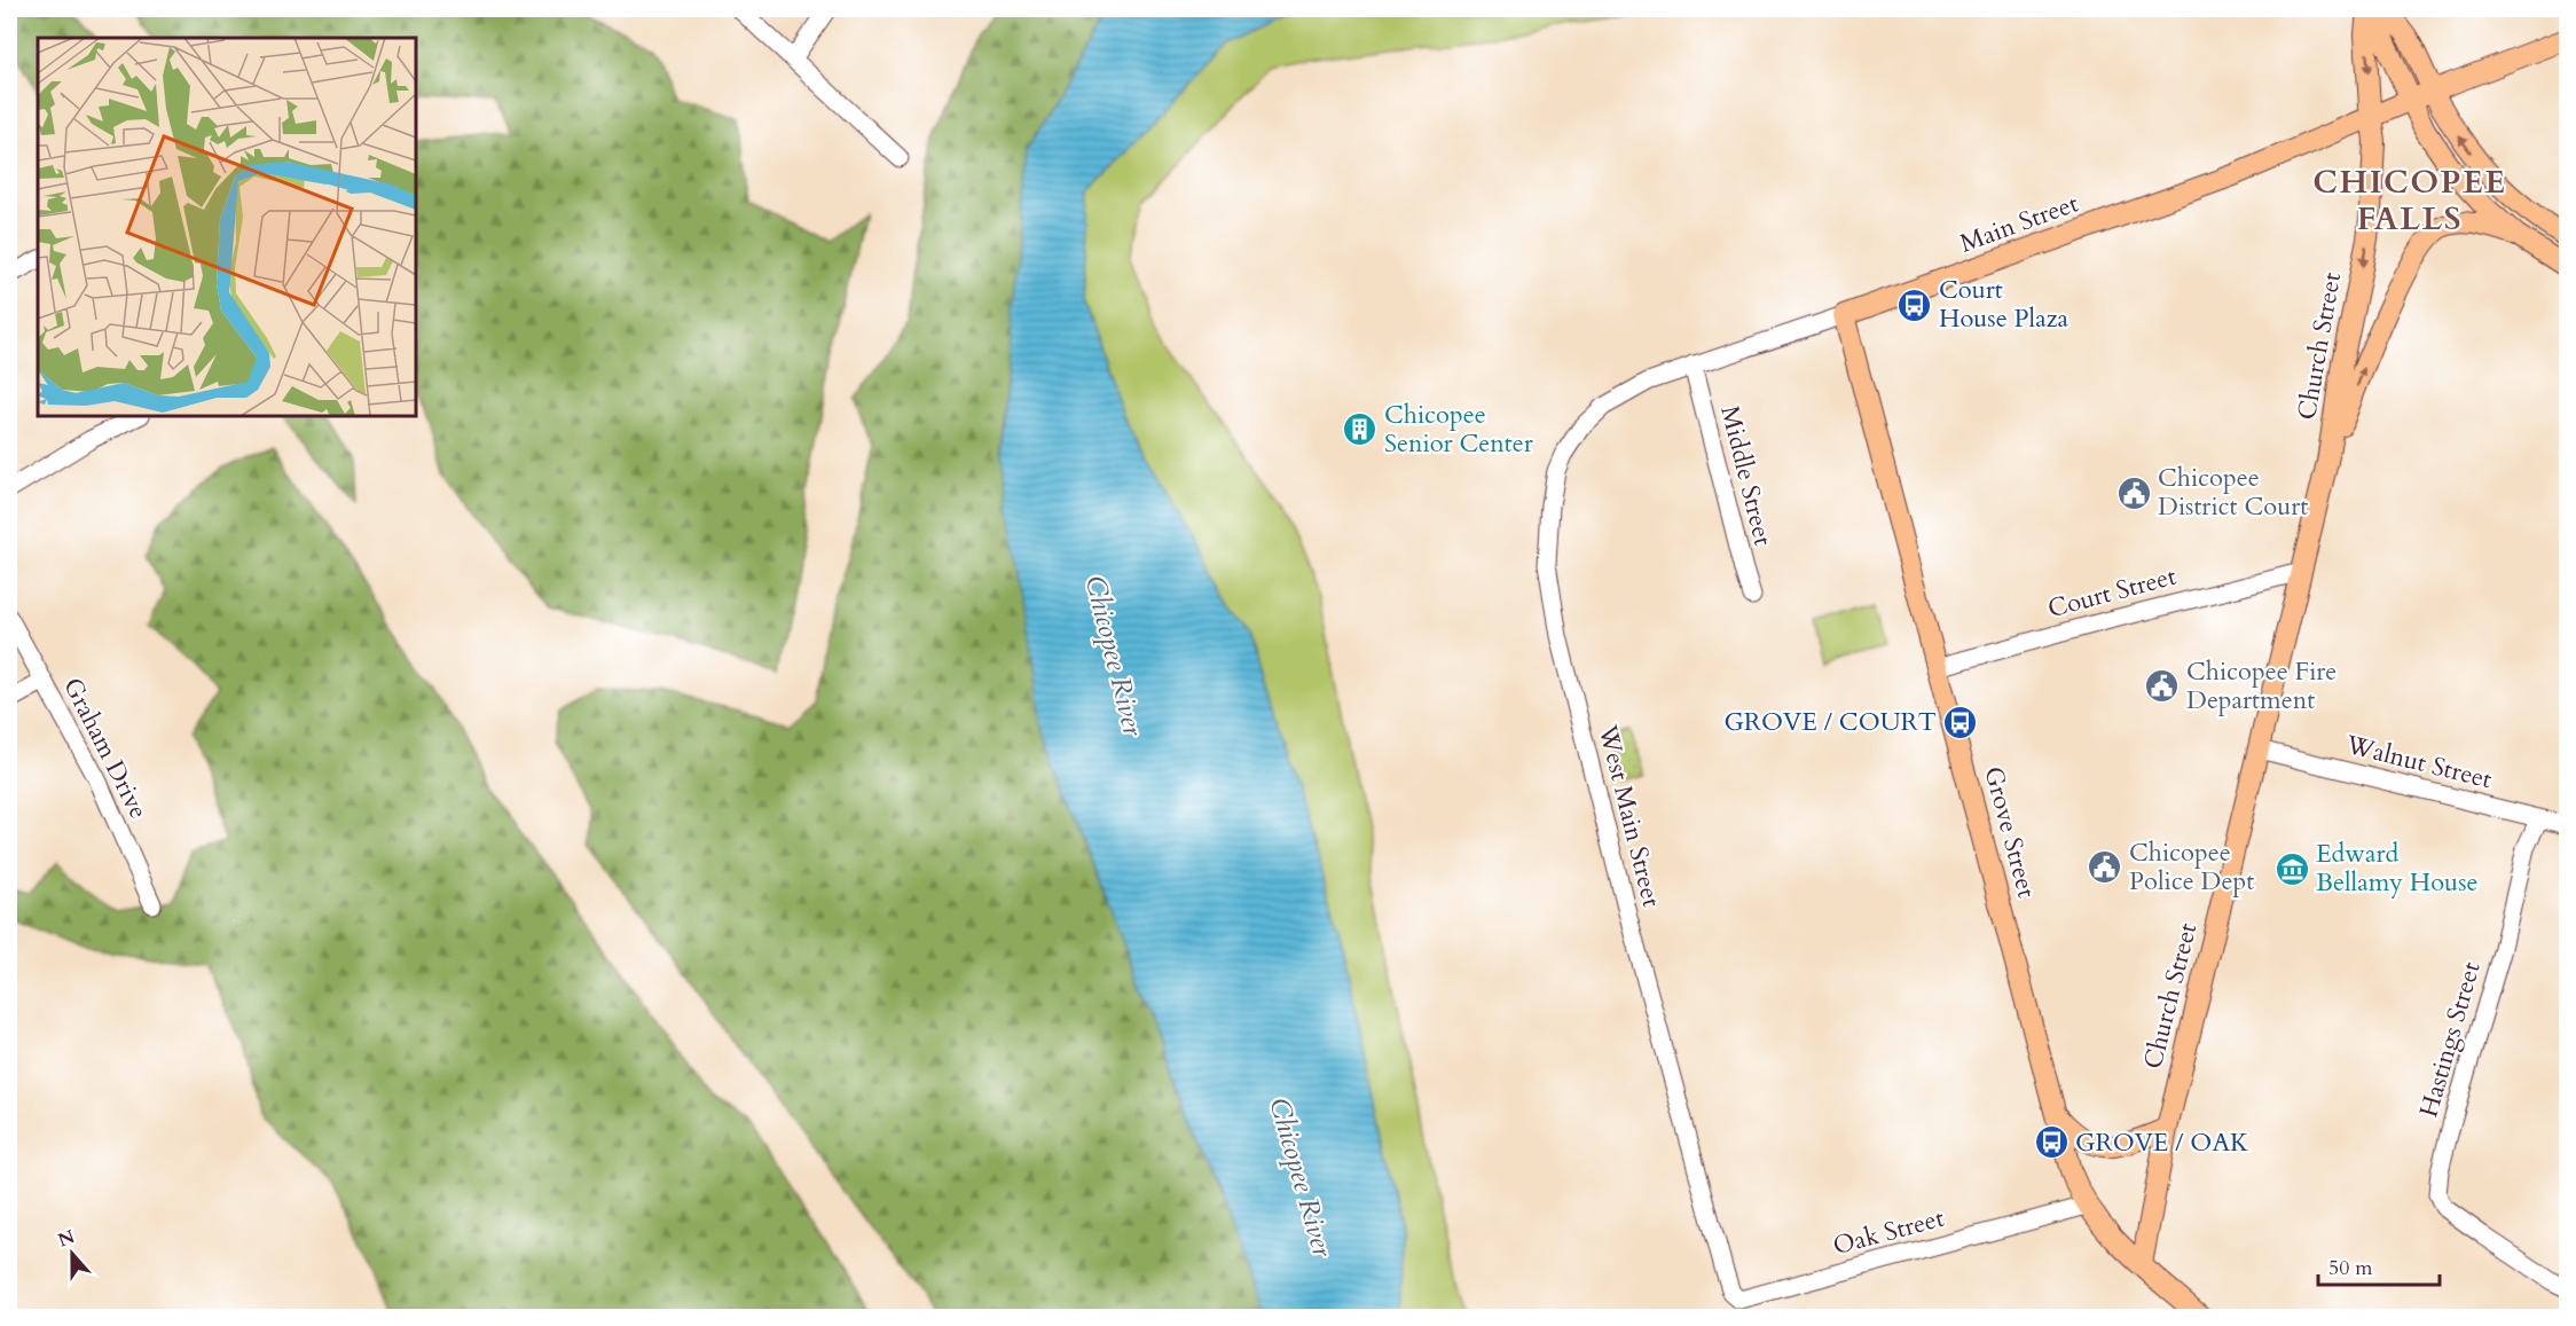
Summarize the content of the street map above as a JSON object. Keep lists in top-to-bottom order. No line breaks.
{"streets":{"main road":["Main Street","Church Street","Grove Street"],"street":["Middle Street","Court Street","Graham Drive","Walnut Street","West Main Street","Hastings Street","Oak Street"]},"crossings":[["Main Street","Church Street"],["Main Street","Middle Street"],["Main Street","West Main Street"],["Main Street","Grove Street"],["Church Street","Court Street"],["Church Street","Walnut Street"],["Church Street","Grove Street"],["Court Street","Grove Street"],["Walnut Street","Hastings Street"],["West Main Street","Oak Street"],["Grove Street","Oak Street"]],"districts":["CHICOPEE FALLS"],"water":["Chicopee River"],"places":{"bus stop":["Court House Plaza","GROVE / COURT","GROVE / OAK"],"building":["Chicopee Senior Center"],"public building":["Chicopee District Court","Chicopee Fire Department","Chicopee Police Dept"],"museum":["Edward Bellamy House"]},"scale_bar":"50 m","north":"top"}
